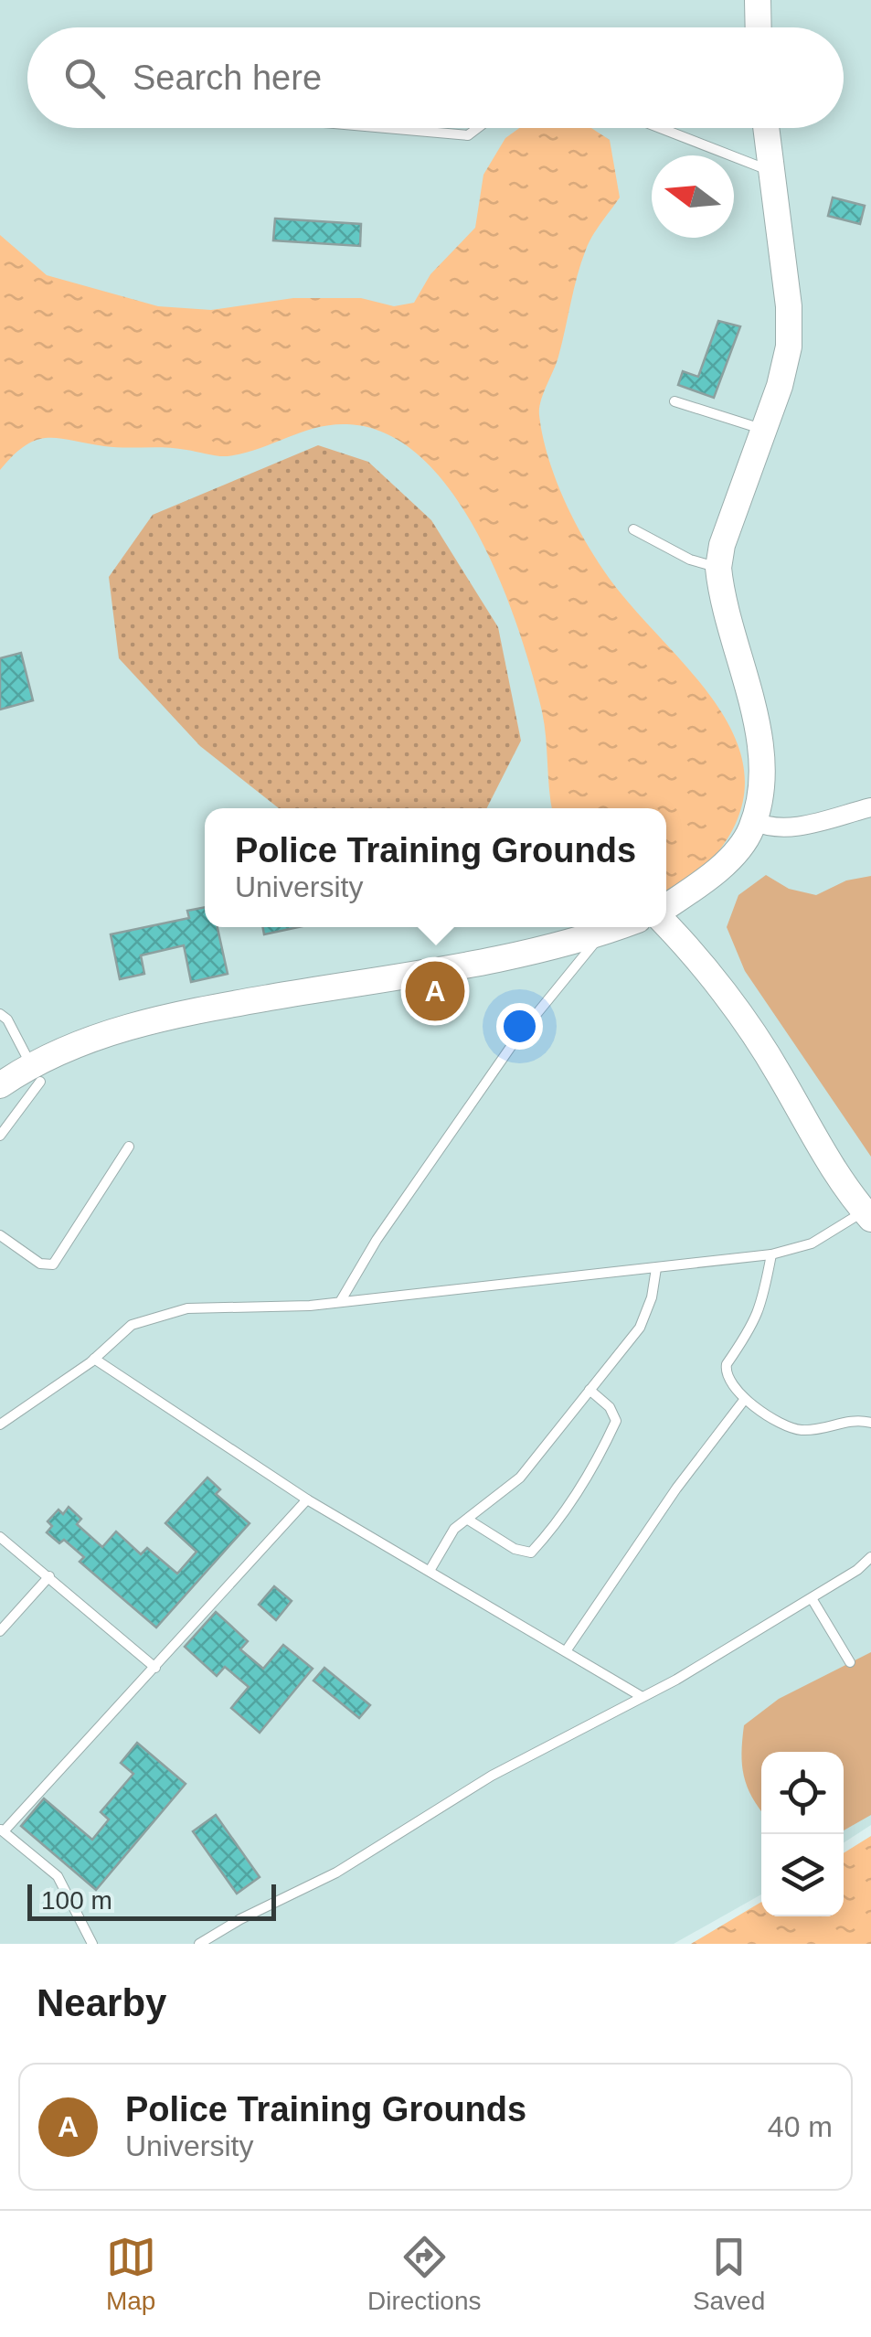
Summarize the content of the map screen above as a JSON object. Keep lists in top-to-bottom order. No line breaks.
{"scale_bar":"100 m","north":"left","page":{"search":"Search here","popup":["Police Training Grounds","University"],"pins":"A","scale":"100 m","heading":"Nearby","list":[{"mark":"A","name":"Police Training Grounds","note":"University","value":"40 m"}],"nav":["Map","Directions","Saved"]}}
